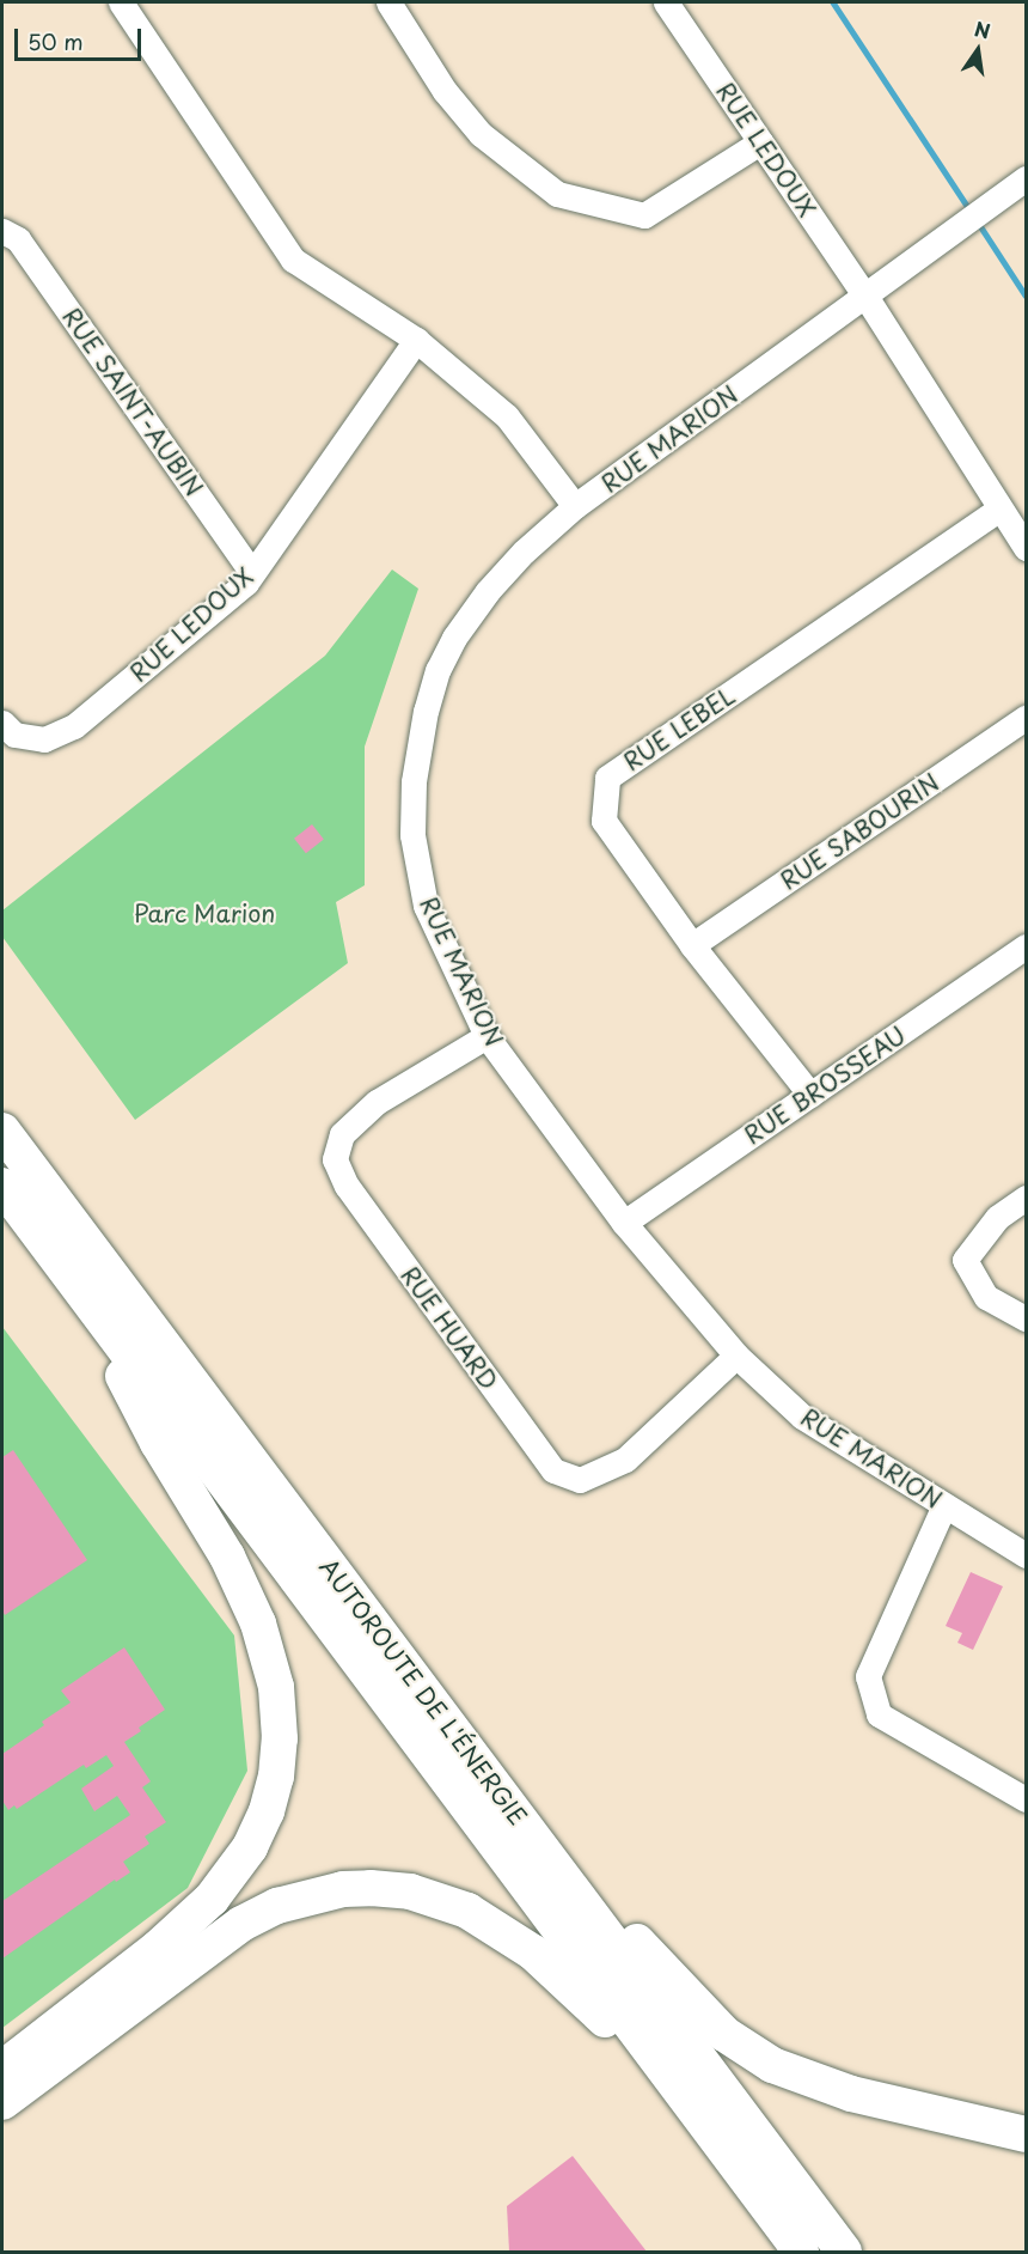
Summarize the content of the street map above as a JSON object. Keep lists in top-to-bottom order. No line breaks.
{"streets":{"highway":["AUTOROUTE DE L'ÉNERGIE"],"street":["RUE LEDOUX","RUE SAINT-AUBIN","RUE MARION","RUE LEBEL","RUE SABOURIN","RUE BROSSEAU","RUE HUARD"]},"crossings":[["RUE LEDOUX","RUE SAINT-AUBIN"],["RUE LEDOUX","RUE MARION"],["RUE MARION","RUE BROSSEAU"],["RUE MARION","RUE HUARD"],["RUE LEBEL","RUE SABOURIN"],["RUE LEBEL","RUE BROSSEAU"]],"parks":["Parc Marion"],"scale_bar":"50 m","north":"top"}
